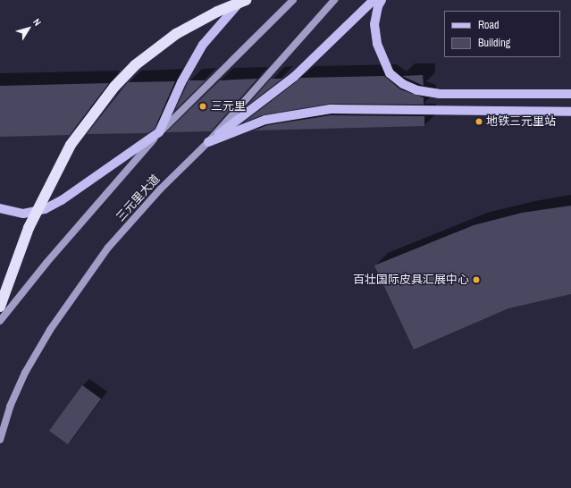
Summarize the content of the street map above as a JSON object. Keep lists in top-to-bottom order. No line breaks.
{"streets":{"main road":["三元里大道"]},"places":["三元里","地铁三元里站","百壮国际皮具汇展中心"],"legend":["Road","Building"],"north":"top right"}
